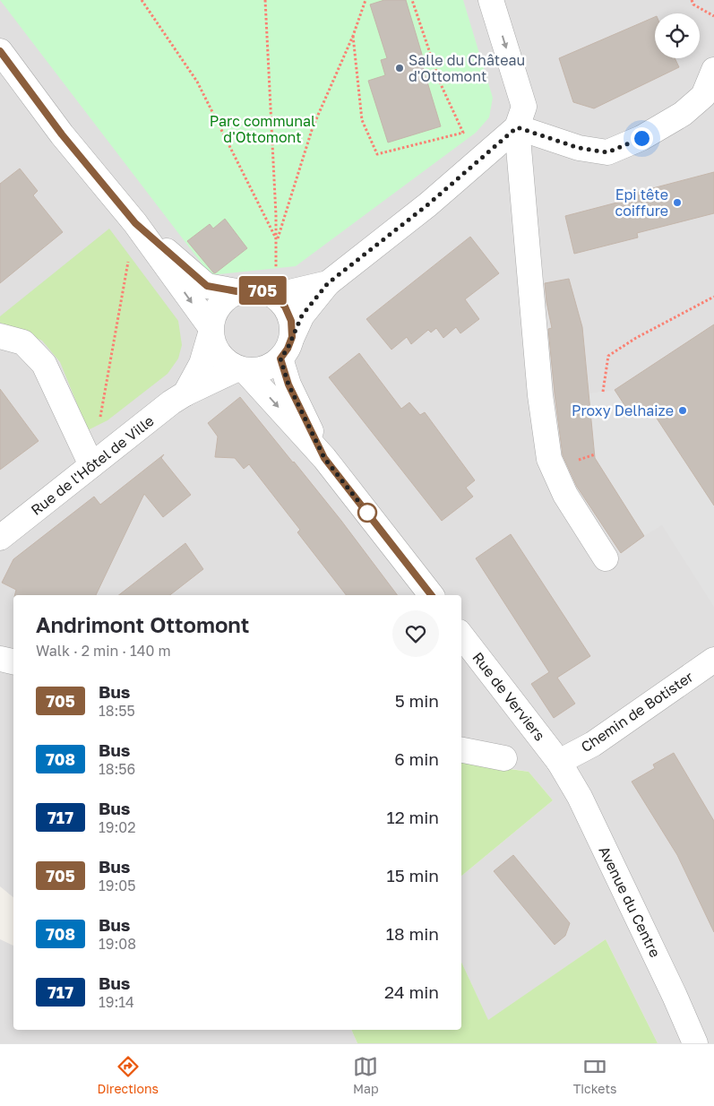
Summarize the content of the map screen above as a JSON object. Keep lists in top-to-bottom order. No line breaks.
{"streets":{"street":["Rue de l'Hôtel de Ville","Rue de Verviers","Chemin de Botister","Avenue du Centre"]},"crossings":[["Rue de Verviers","Chemin de Botister"],["Rue de Verviers","Avenue du Centre"],["Chemin de Botister","Avenue du Centre"]],"parks":["Parc communal d'Ottomont"],"places":["Salle du Château d'Ottomont","Epi tête coiffure","Proxy Delhaize"],"lines":["bus line 705"],"page":{"on_map":"705","heading":["Andrimont Ottomont","Walk · 2 min · 140 m"],"list":[{"mark":"705","name":"Bus","note":"18:55","value":"5 min"},{"mark":"708","name":"Bus","note":"18:56","value":"6 min"},{"mark":"717","name":"Bus","note":"19:02","value":"12 min"},{"mark":"705","name":"Bus","note":"19:05","value":"15 min"},{"mark":"708","name":"Bus","note":"19:08","value":"18 min"},{"mark":"717","name":"Bus","note":"19:14","value":"24 min"}],"tabs":["Directions","Map","Tickets"]}}
